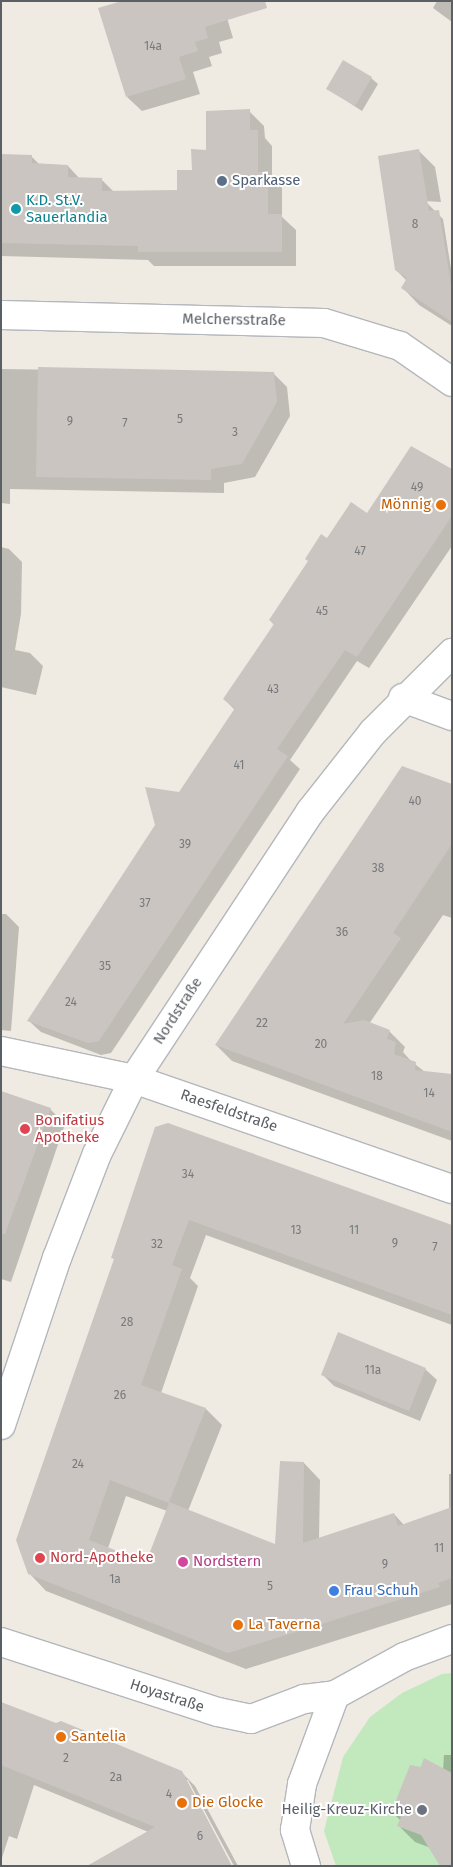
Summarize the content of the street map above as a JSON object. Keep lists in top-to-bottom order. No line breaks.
{"streets":{"street":["Melchersstraße","Nordstraße","Raesfeldstraße","Hoyastraße"]},"crossings":[["Nordstraße","Raesfeldstraße"]],"places":["Sparkasse","K.D. St.V. Sauerlandia","Mönnig","Bonifatius Apotheke","Nord-Apotheke","Nordstern","Frau Schuh","La Taverna","Santelia","Die Glocke","Heilig-Kreuz-Kirche"],"house_numbers":["14a","8","5","9","7","3","49","47","45","43","41","40","39","38","37","36","35","24","22","20","18","14","34","13","11","9","32","7","28","11a","26","24","11","9","1a","5","2","2a","4","6"]}
